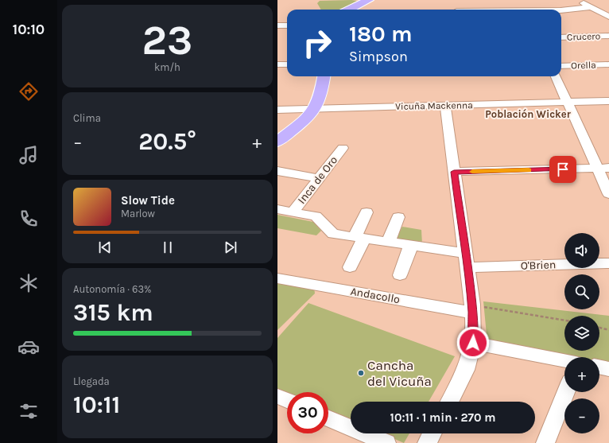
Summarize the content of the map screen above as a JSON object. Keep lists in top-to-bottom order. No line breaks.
{"streets":{"street":["Crucero","Orella","Vicuña Mackenna","Inca de Oro","O'Brien","Andacollo"]},"crossings":[["Inca de Oro","O'Brien"]],"districts":["Población Wicker"],"places":["Cancha del Vicuña"],"page":{"tabs":"10:10","tile":[["23","km/h"],"Clima",["Autonomía · 63%","315 km"],["Llegada","10:11"]],"turn":["180 m","Simpson"],"heat":["−","20.5°","+"],"song":["Slow Tide","Marlow"],"map_buttons":["+","−"],"limit":"30","trip":"10:11 · 1 min · 270 m"}}
